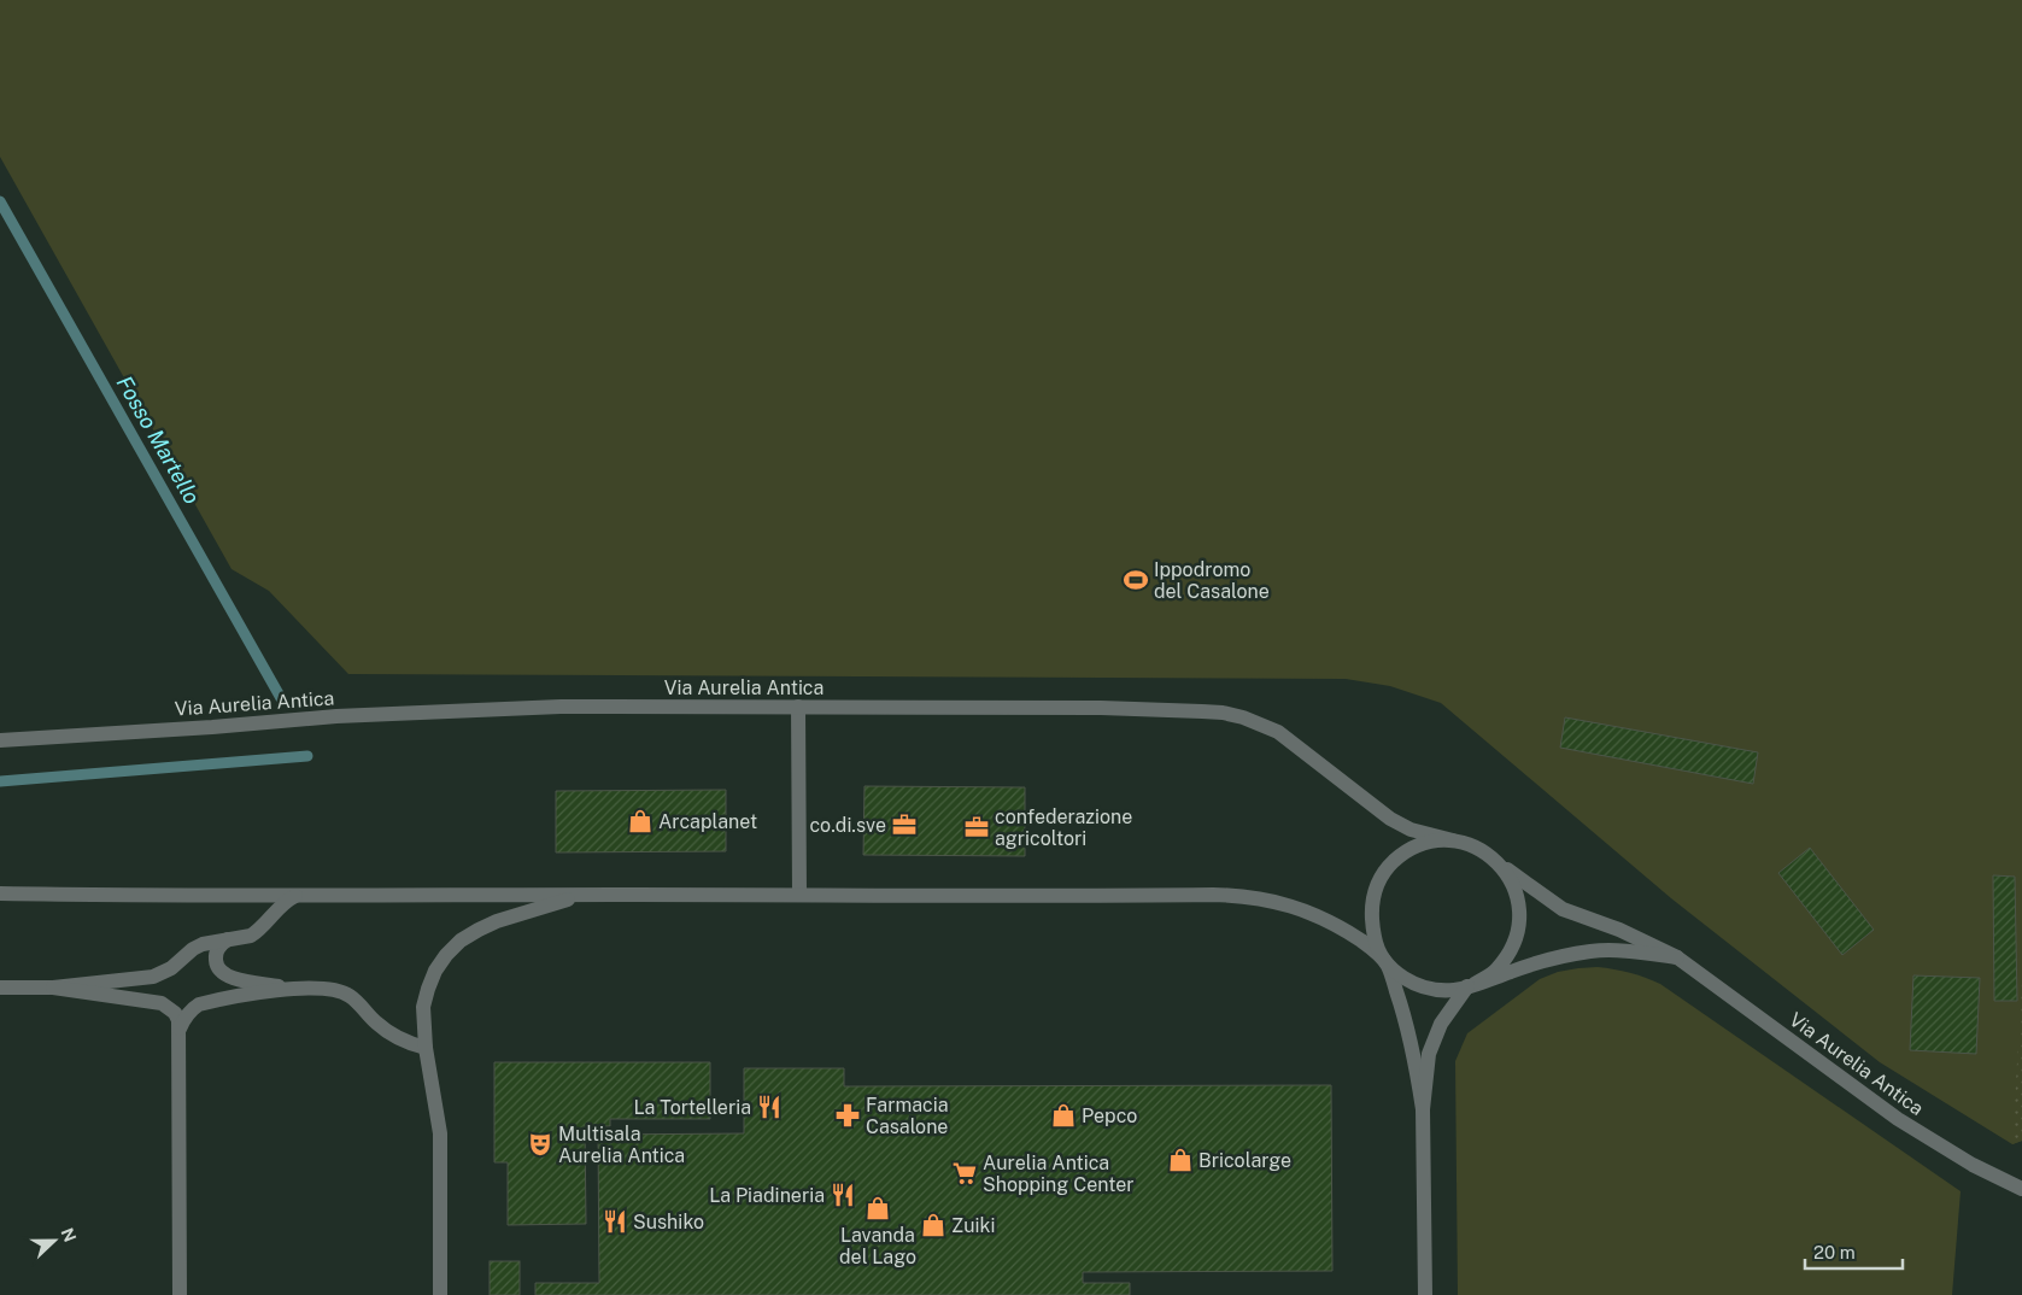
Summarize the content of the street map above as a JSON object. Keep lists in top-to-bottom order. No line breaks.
{"streets":{"street":["Via Aurelia Antica"]},"water":["Fosso Martello"],"places":{"sports":["Ippodromo del Casalone"],"shop":["Arcaplanet","Pepco","Bricolarge","Lavanda del Lago","Zuiki"],"office":["co.di.sve","confederazione agricoltori"],"restaurant":["La Tortelleria","La Piadineria","Sushiko"],"pharmacy":["Farmacia Casalone"],"theatre":["Multisala Aurelia Antica"],"supermarket":["Aurelia Antica Shopping Center"]},"scale_bar":"20 m","north":"right"}
